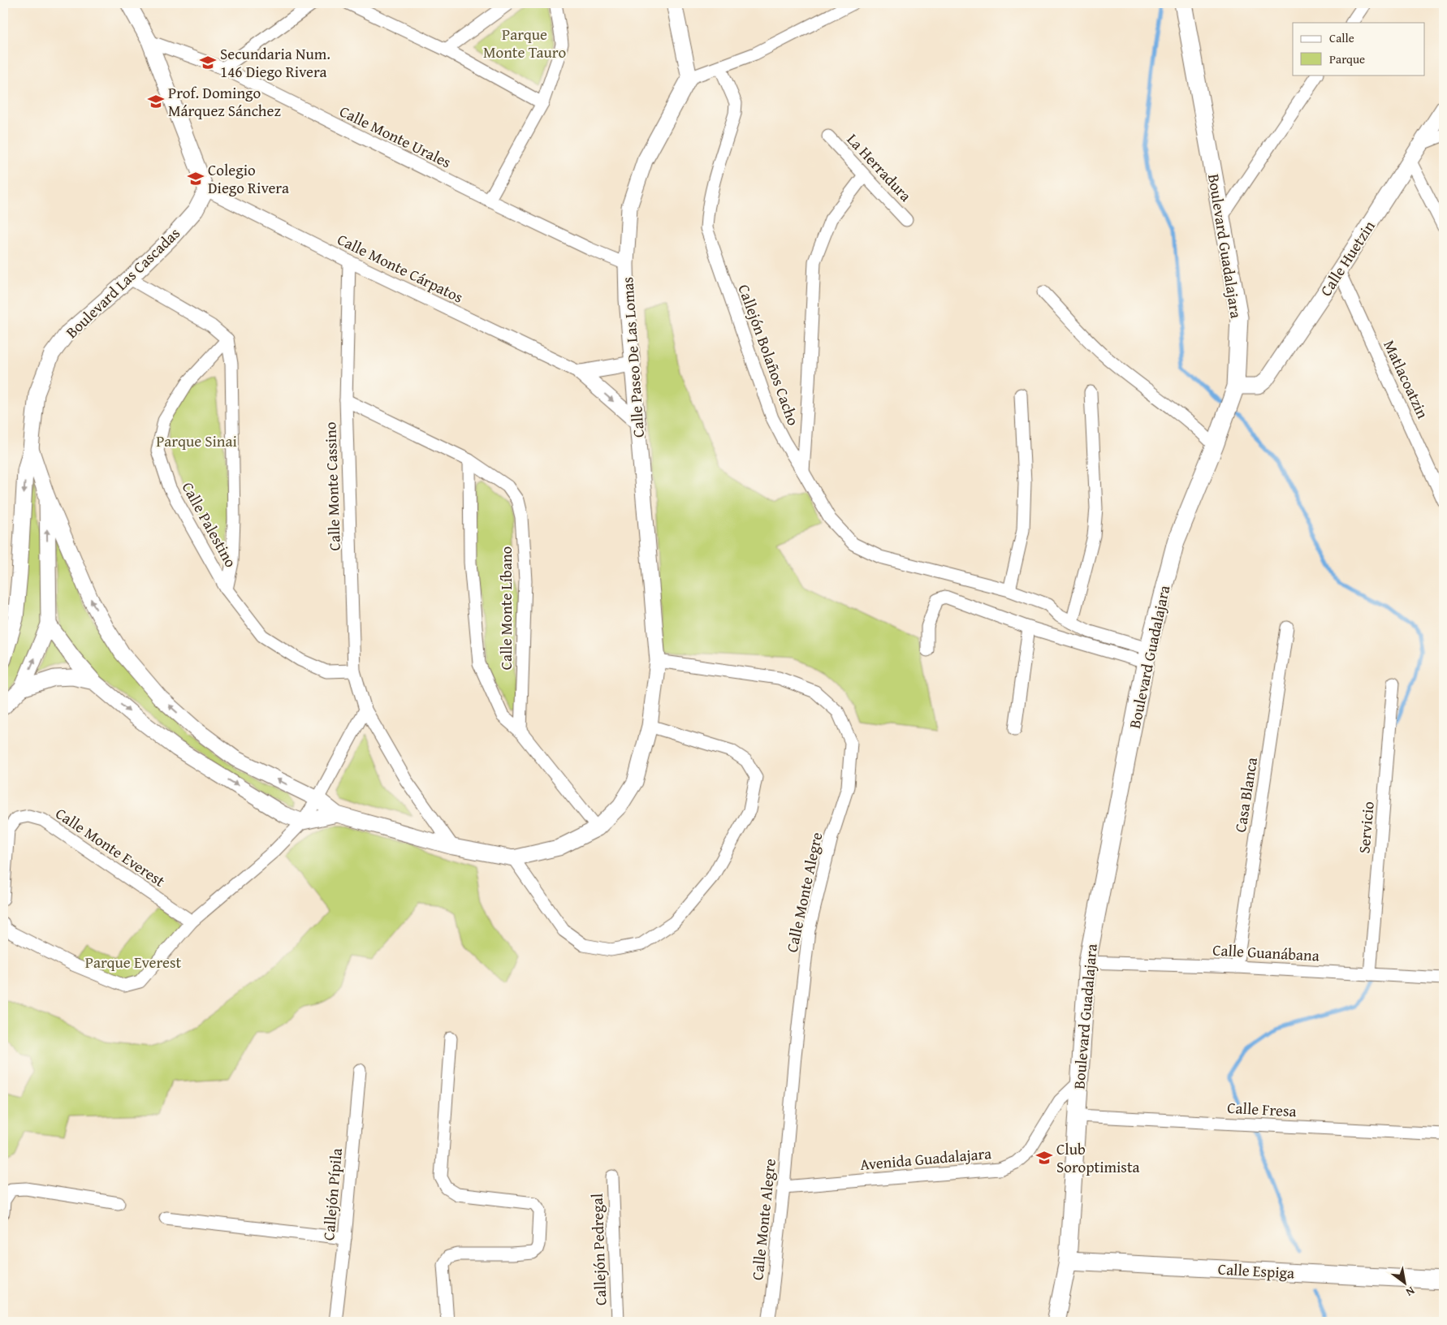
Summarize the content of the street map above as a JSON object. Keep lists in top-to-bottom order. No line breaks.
{"streets":{"main road":["Boulevard Guadalajara","Calle Espiga"],"street":["Calle Monte Urales","La Herradura","Calle Huetzin","Calle Monte Cárpatos","Boulevard Las Cascadas","Callejón Bolaños Cacho","Calle Paseo De Las Lomas","Matlacoatzin","Calle Monte Cassino","Calle Palestino","Calle Monte Líbano","Casa Blanca","Servicio","Calle Monte Everest","Calle Monte Alegre","Calle Guanábana","Calle Fresa","Avenida Guadalajara","Callejón Pípila","Callejón Pedregal"]},"crossings":[["Calle Monte Urales","Calle Paseo De Las Lomas"],["Boulevard Guadalajara","Calle Huetzin"],["Boulevard Guadalajara","Callejón Bolaños Cacho"],["Boulevard Guadalajara","Calle Guanábana"],["Boulevard Guadalajara","Calle Fresa"],["Boulevard Guadalajara","Avenida Guadalajara"],["Boulevard Guadalajara","Calle Espiga"],["Calle Huetzin","Matlacoatzin"],["Calle Monte Cárpatos","Boulevard Las Cascadas"],["Calle Monte Cárpatos","Calle Monte Cassino"],["Calle Paseo De Las Lomas","Calle Monte Líbano"],["Calle Paseo De Las Lomas","Calle Monte Alegre"],["Calle Monte Cassino","Calle Palestino"],["Calle Monte Cassino","Calle Monte Líbano"],["Casa Blanca","Calle Guanábana"],["Servicio","Calle Guanábana"],["Calle Monte Alegre","Avenida Guadalajara"]],"parks":["Parque Monte Tauro","Parque Sinai","Parque Everest"],"places":{"school or university":["Secundaria Num. 146 Diego Rivera","Prof. Domingo Márquez Sánchez","Colegio Diego Rivera","Club Soroptimista"]},"legend":["Calle","Parque"],"north":"bottom right"}
